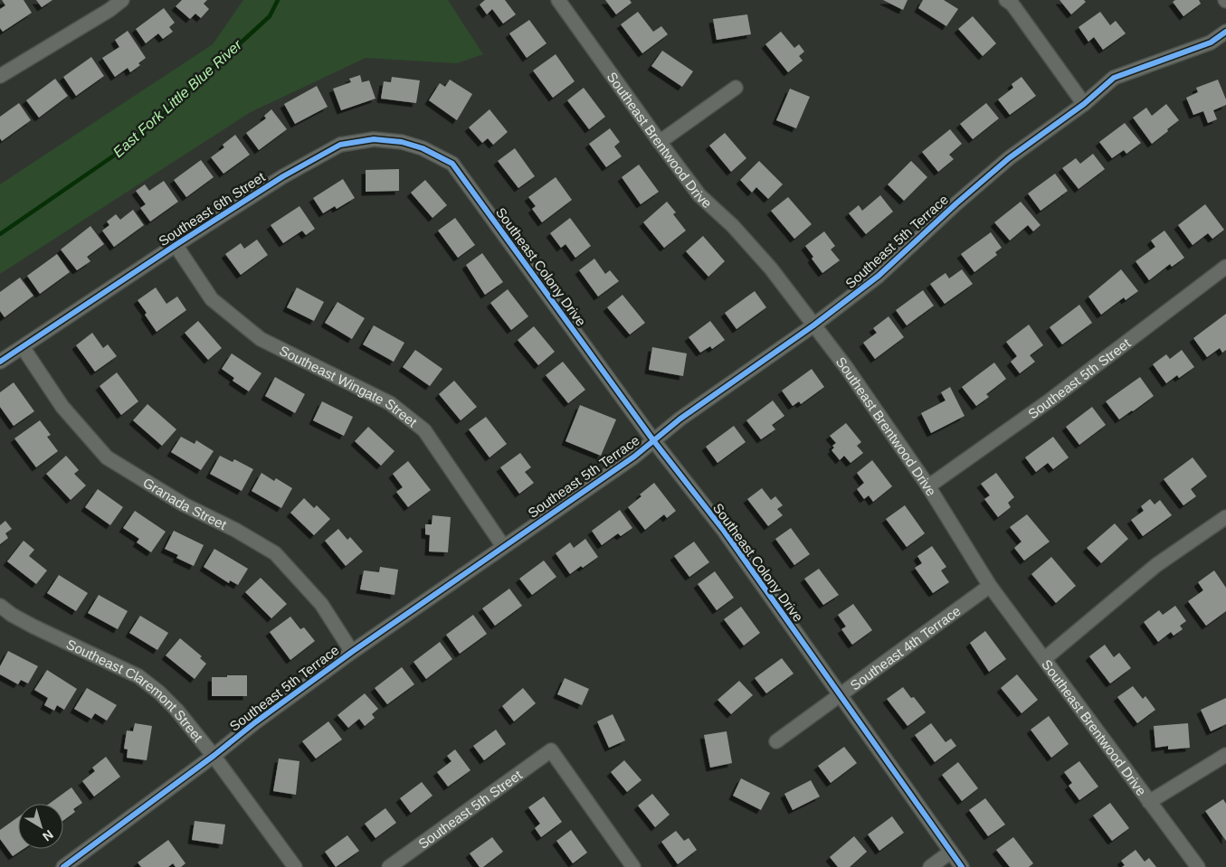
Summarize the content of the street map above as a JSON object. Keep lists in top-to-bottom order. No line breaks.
{"streets":{"street":["Southeast Brentwood Drive","Southeast 6th Street","Southeast 5th Terrace","Southeast Colony Drive","Southeast 5th Street","Southeast Wingate Street","Granada Street","Southeast 4th Terrace","Southeast Claremont Street"]},"crossings":[["Southeast Brentwood Drive","Southeast 5th Terrace"],["Southeast Brentwood Drive","Southeast 5th Street"],["Southeast Brentwood Drive","Southeast 4th Terrace"],["Southeast 6th Street","Southeast Colony Drive"],["Southeast 6th Street","Southeast Wingate Street"],["Southeast 6th Street","Granada Street"],["Southeast 5th Terrace","Southeast Colony Drive"],["Southeast 5th Terrace","Southeast Wingate Street"],["Southeast 5th Terrace","Granada Street"],["Southeast 5th Terrace","Southeast Claremont Street"],["Southeast Colony Drive","Southeast 4th Terrace"]],"water":["East Fork Little Blue River"],"north":"bottom right"}
